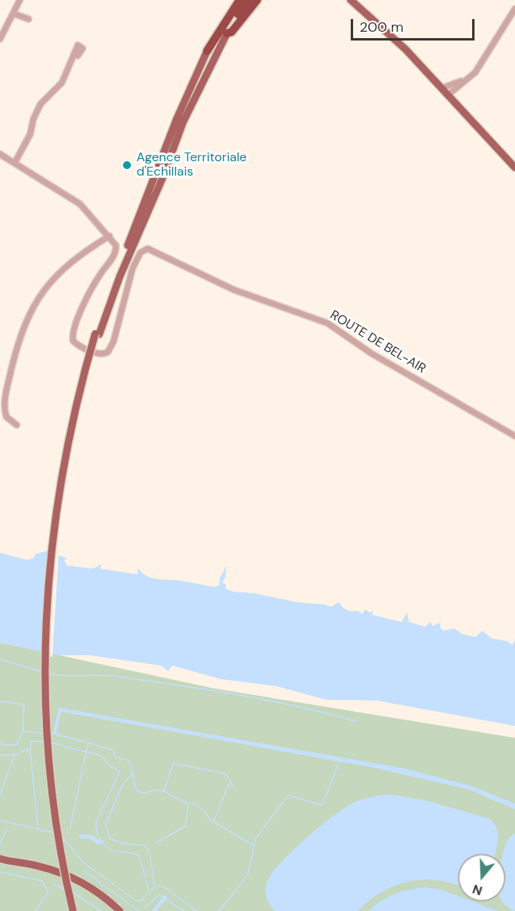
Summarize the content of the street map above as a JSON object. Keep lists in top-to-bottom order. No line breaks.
{"streets":{"street":["ROUTE DE BEL-AIR"]},"places":["Agence Territoriale d'Echillais"],"scale_bar":"200 m","north":"bottom"}
